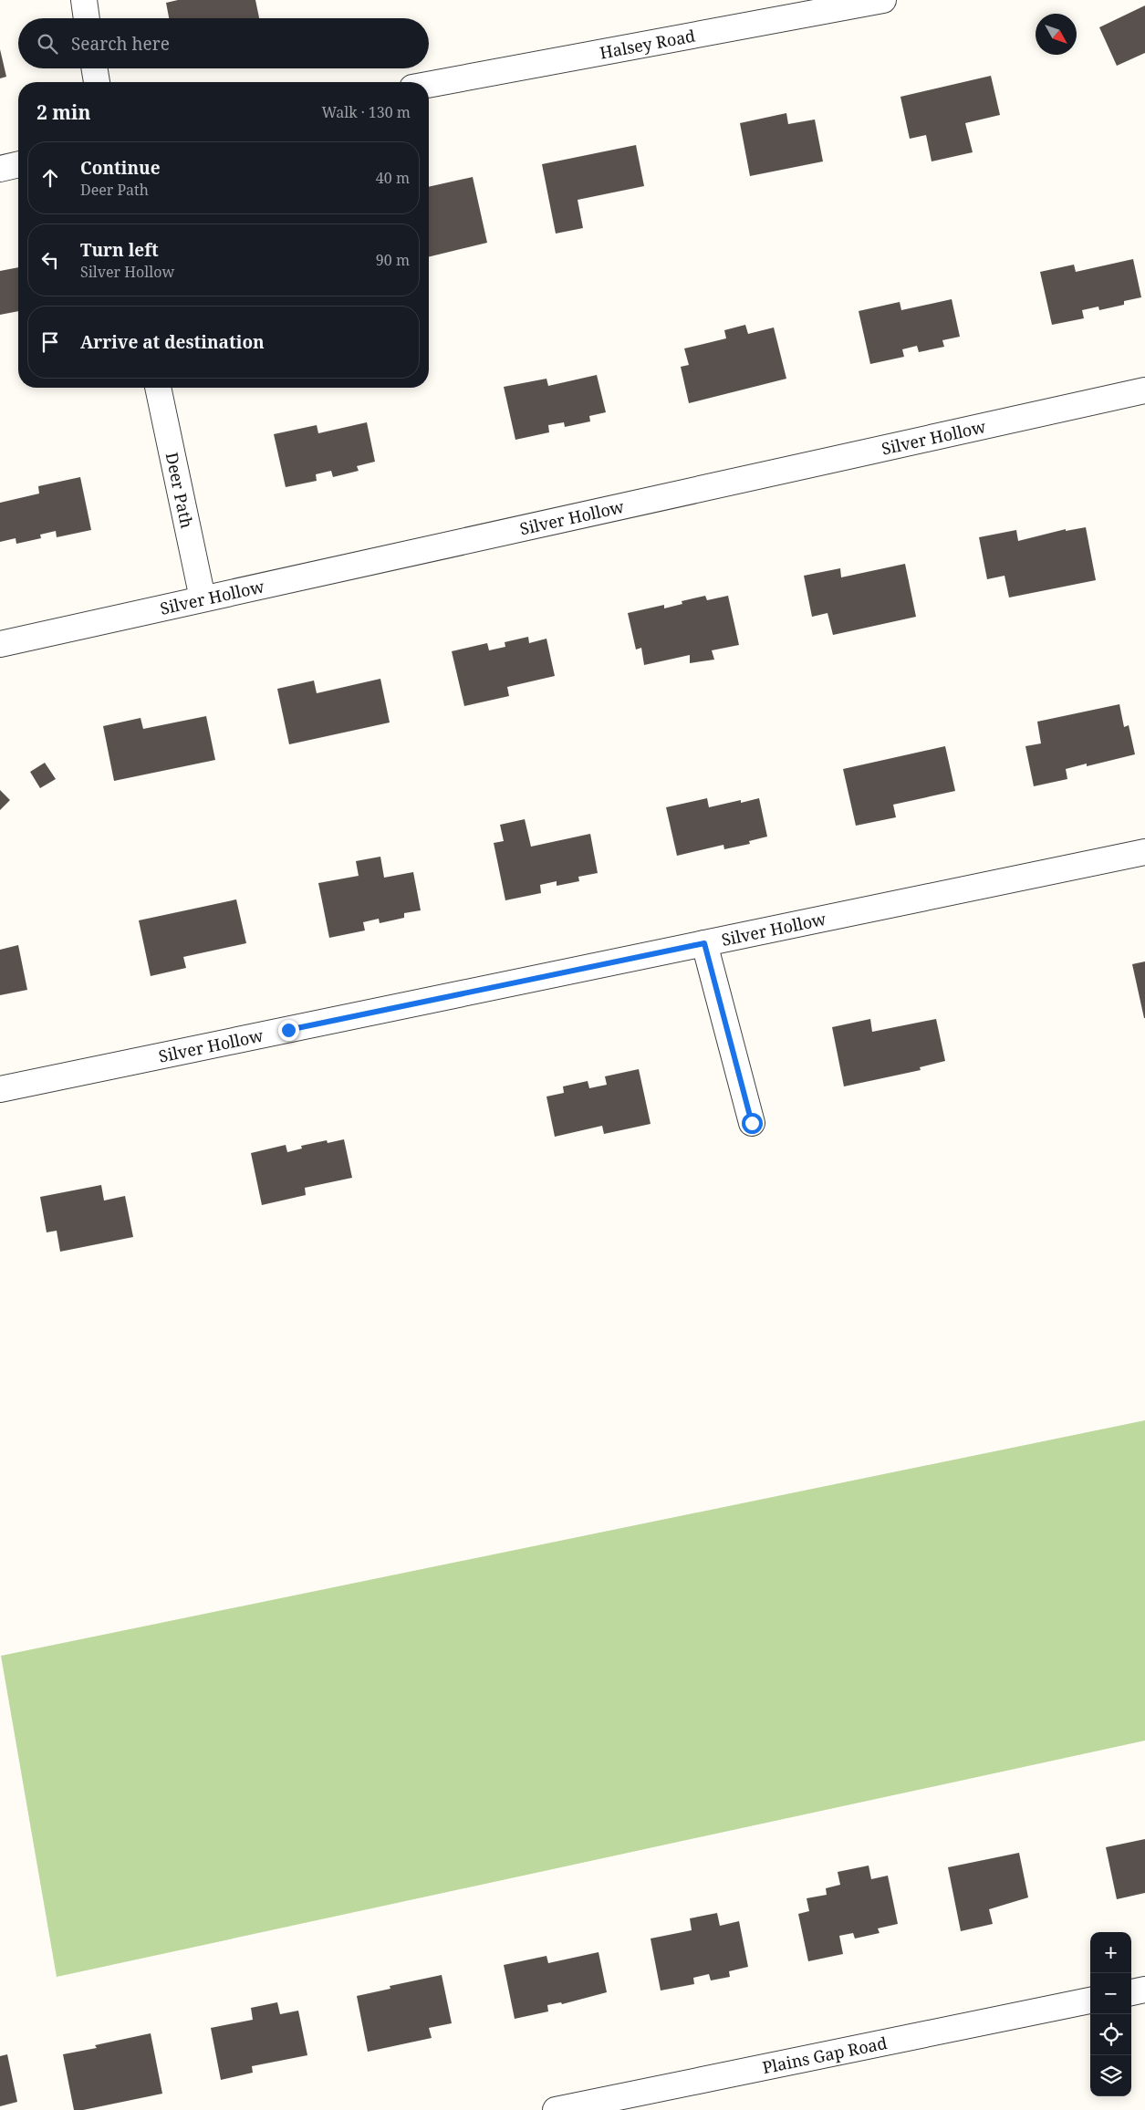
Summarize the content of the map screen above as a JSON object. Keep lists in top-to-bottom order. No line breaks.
{"streets":{"street":["Halsey Road","Silver Hollow","Deer Path","Plains Gap Road"]},"crossings":[["Silver Hollow","Deer Path"]],"north":"bottom right","page":{"search":"Search here","heading":["2 min","Walk · 130 m"],"list":[["Continue","Deer Path","40 m"],["Turn left","Silver Hollow","90 m"],"Arrive at destination"],"map_buttons":["+","−"]}}
